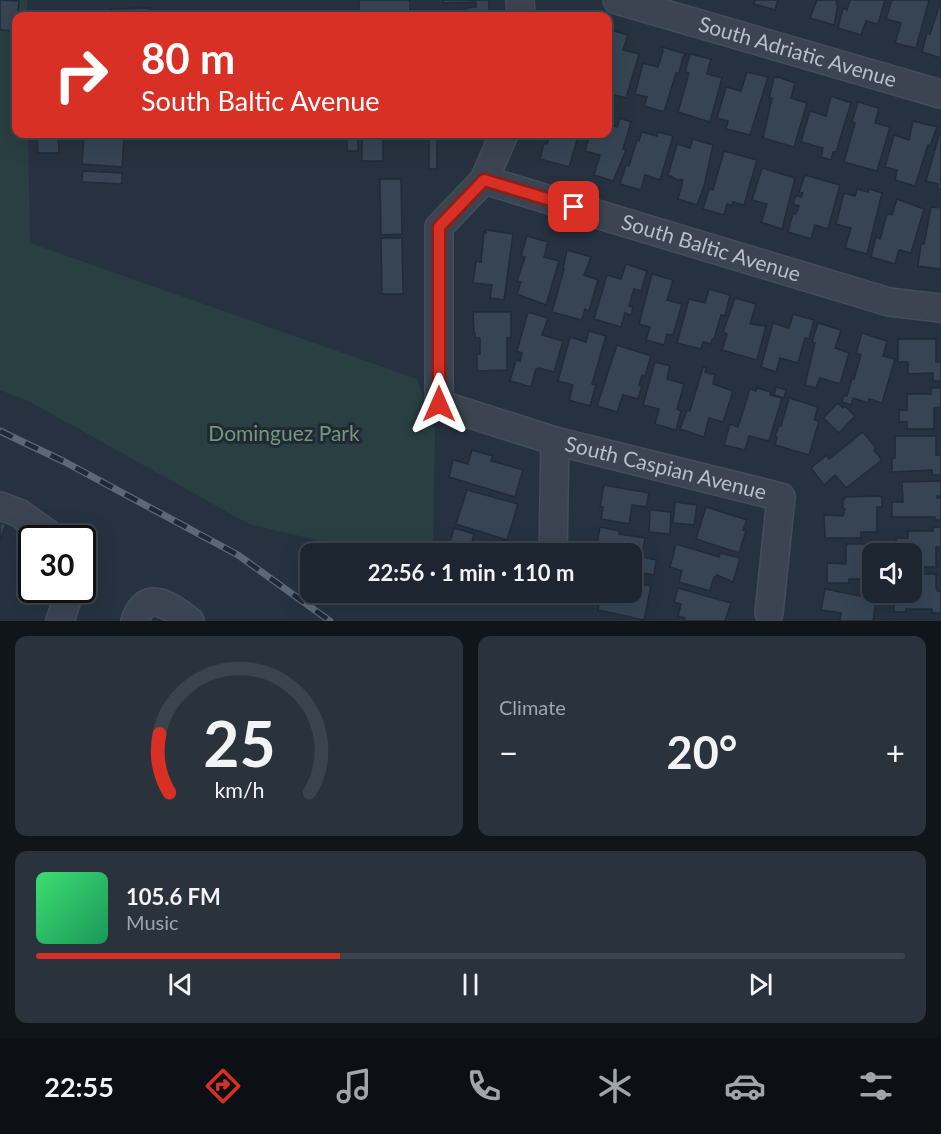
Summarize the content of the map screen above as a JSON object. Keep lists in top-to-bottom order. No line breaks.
{"streets":{"street":["South Adriatic Avenue","South Baltic Avenue","South Caspian Avenue"]},"crossings":[["South Baltic Avenue","South Caspian Avenue"]],"parks":["Dominguez Park"],"page":{"turn":["80 m","South Baltic Avenue"],"limit":"30","trip":"22:56 · 1 min · 110 m","tile":"Climate","heat":["−","20°","+"],"song":["105.6 FM","Music"],"tabs":"22:55","gauge":["25","km/h"]}}
